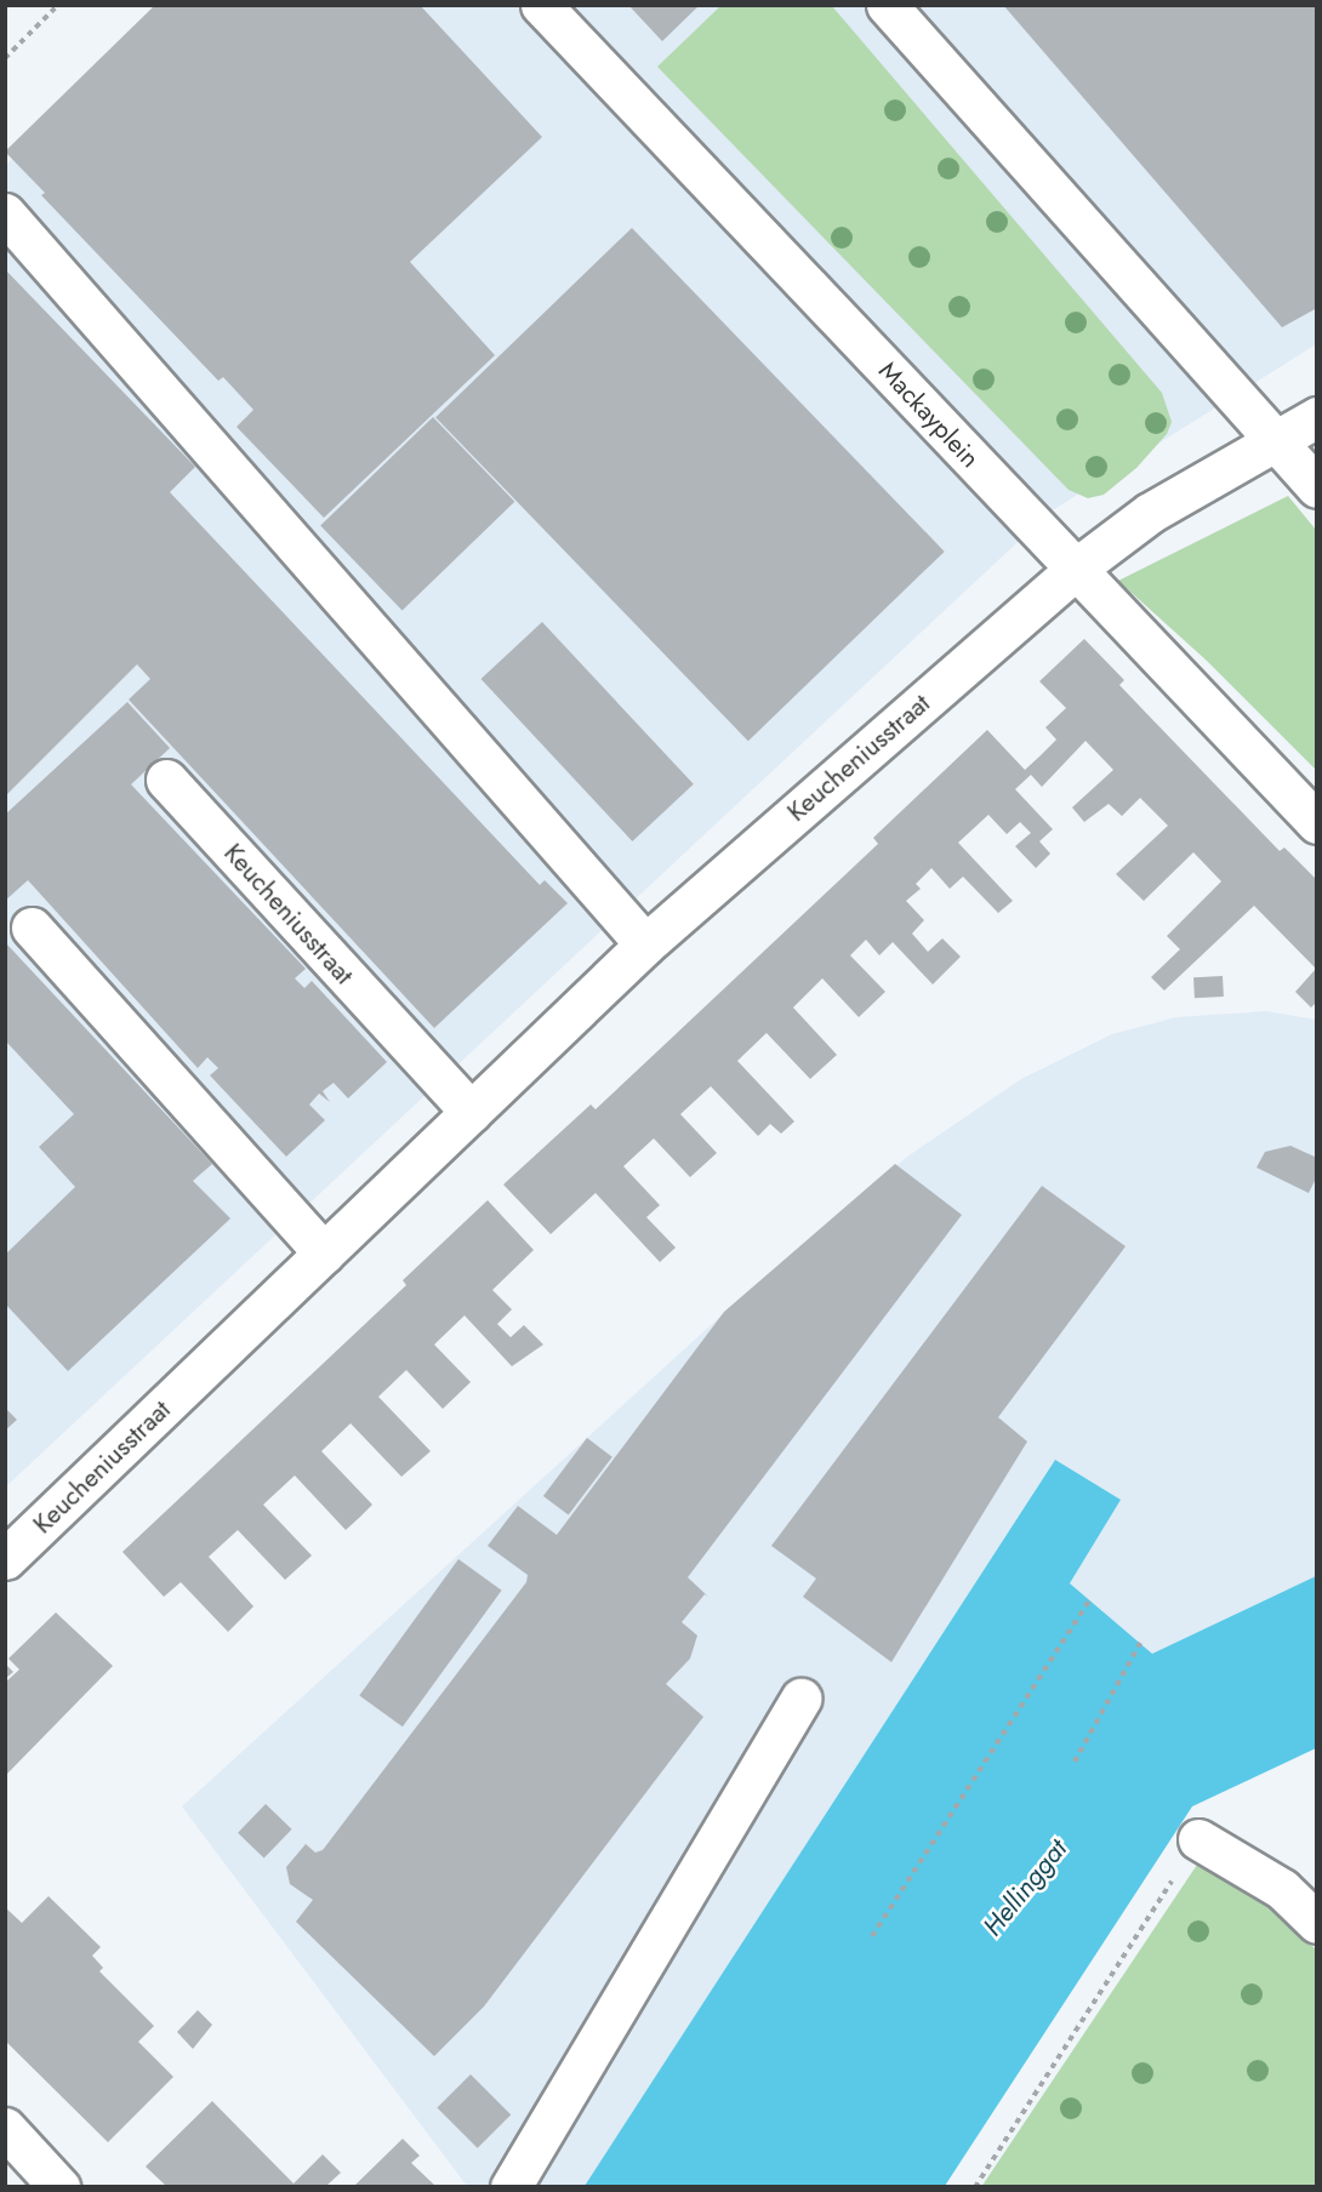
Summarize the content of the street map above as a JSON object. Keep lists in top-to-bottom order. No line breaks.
{"streets":{"street":["Mackayplein","Keucheniusstraat"]},"crossings":[["Mackayplein","Keucheniusstraat"]],"water":["Hellinggat"]}
